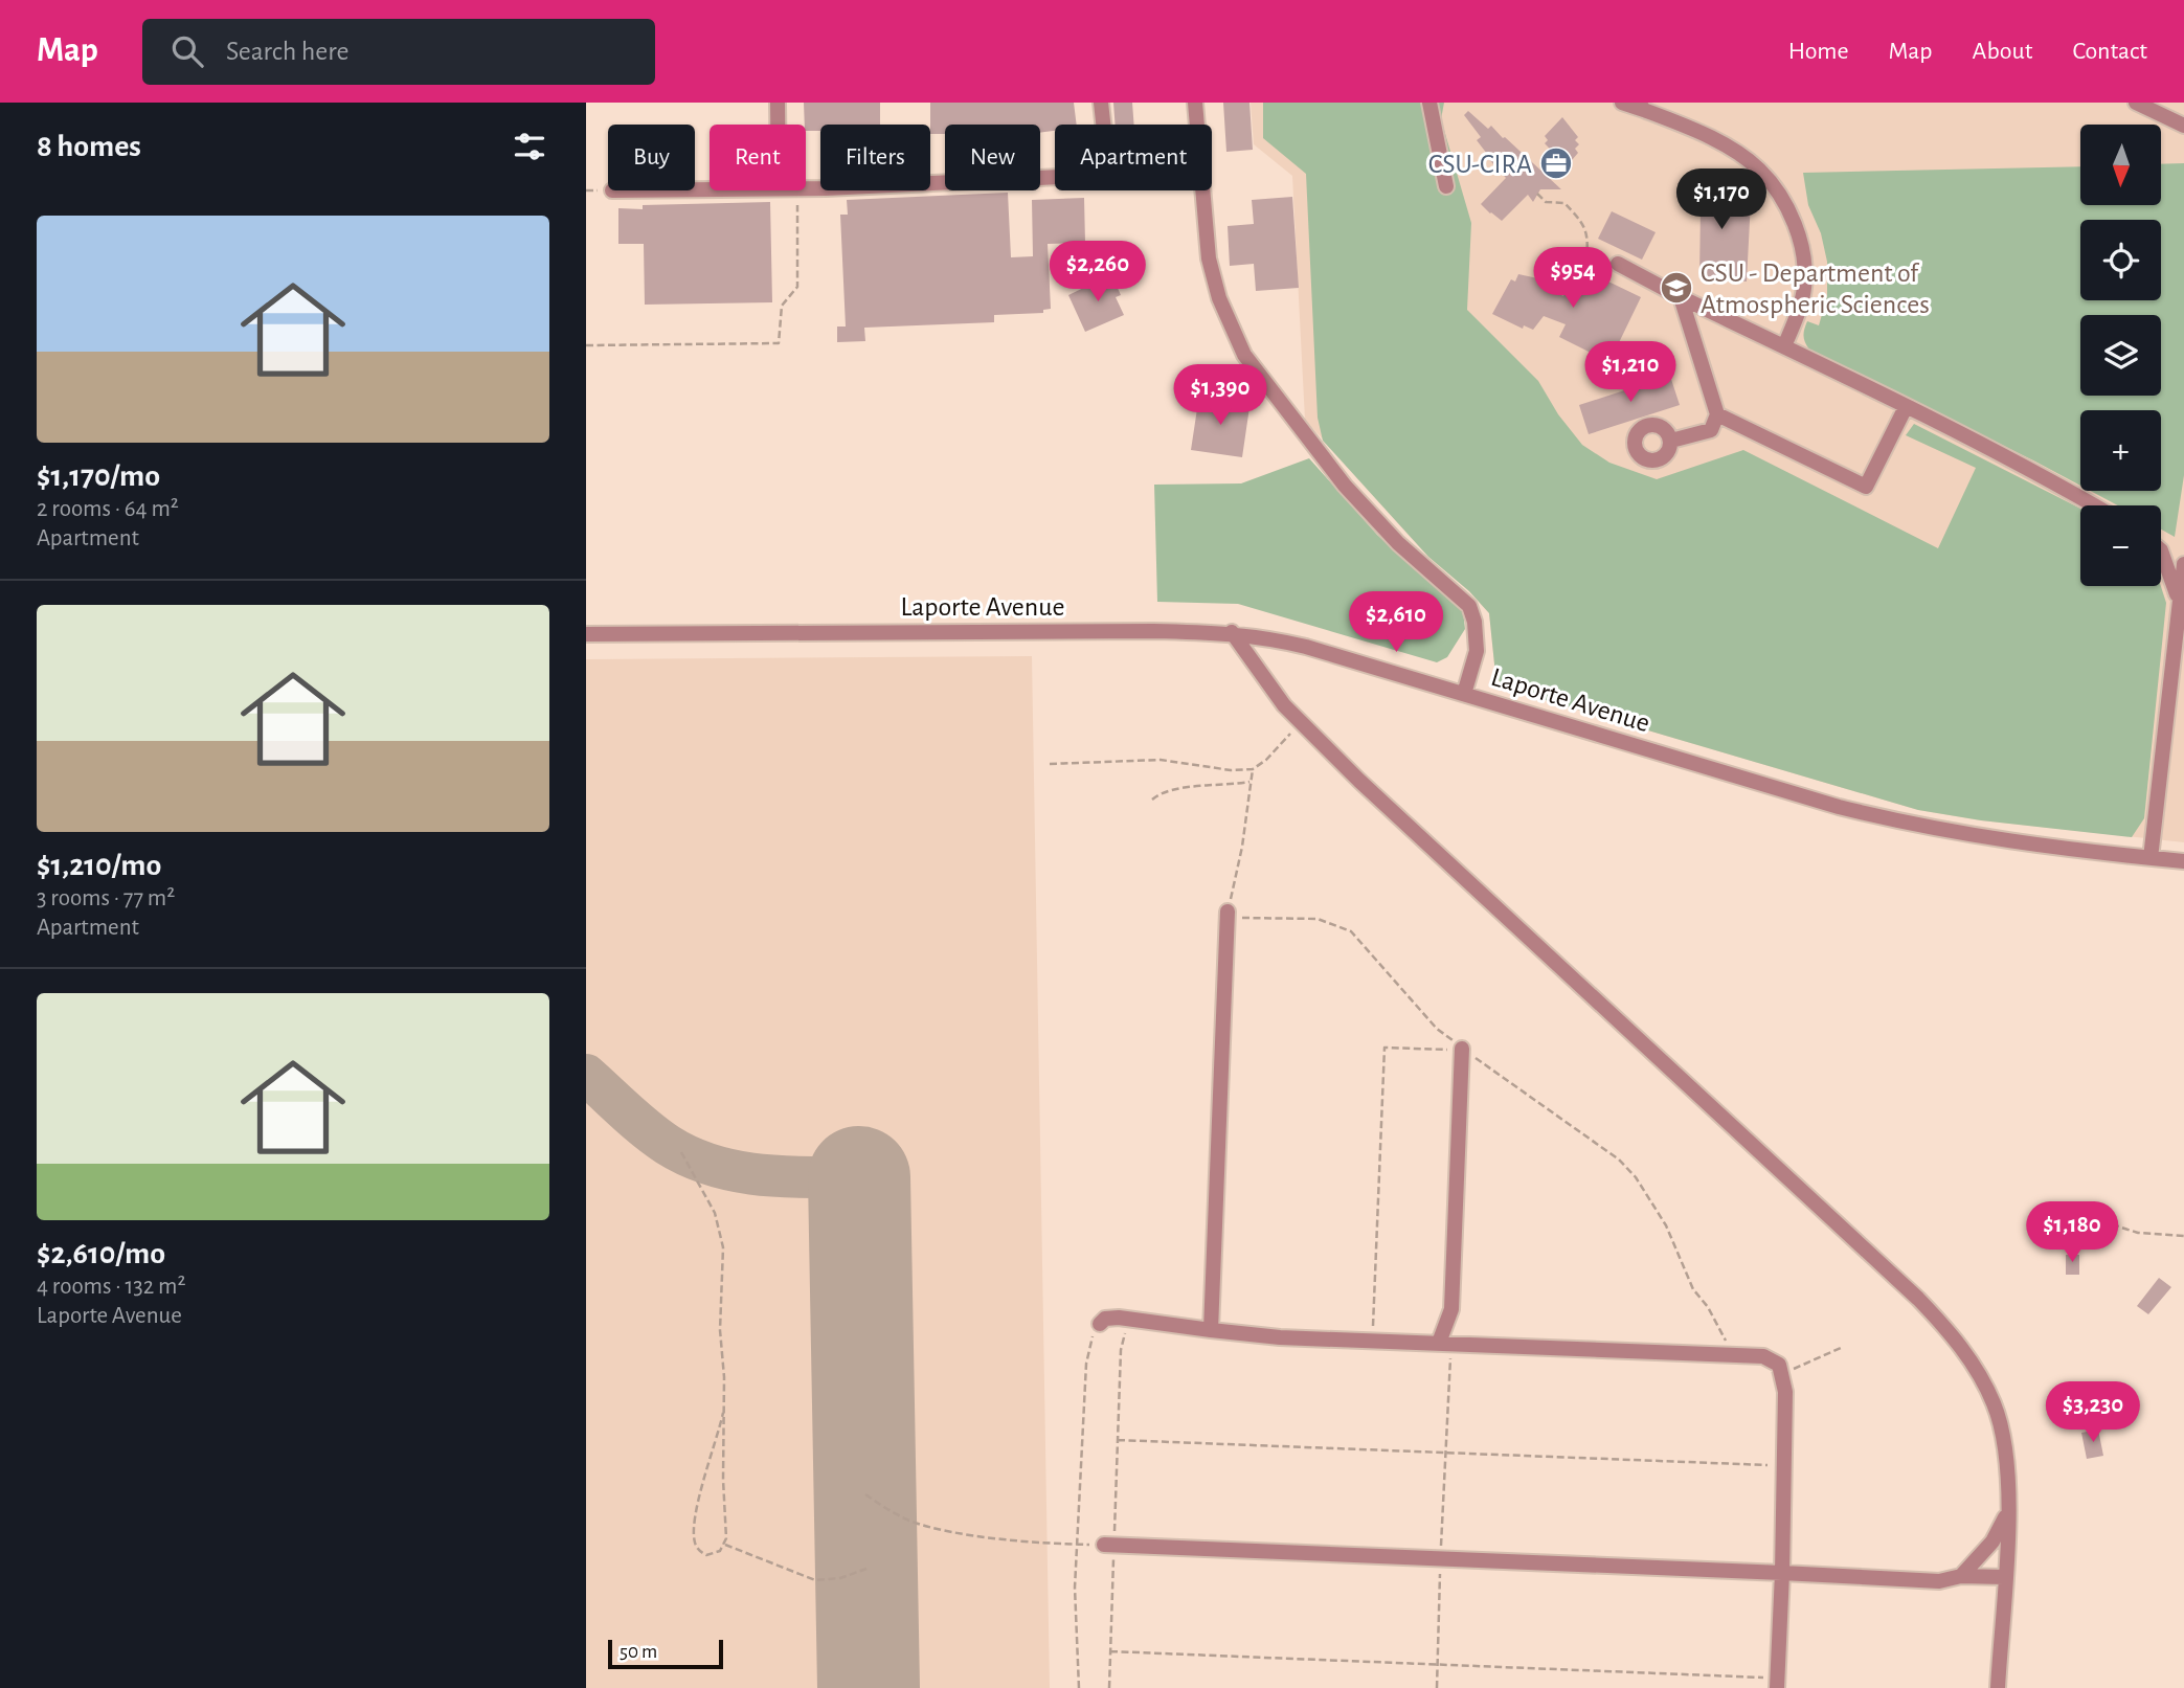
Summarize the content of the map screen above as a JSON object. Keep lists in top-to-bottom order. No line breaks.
{"streets":{"street":["Laporte Avenue"]},"places":{"office":["CSU-CIRA"],"school or university":["CSU - Department of Atmospheric Sciences"]},"scale_bar":"50 m","north":"bottom","page":{"header":"Map","search":"Search here","nav":["Home","Map","About","Contact"],"heading":"8 homes","map_buttons":["+","−"],"chip":["Buy","Rent","Filters","New","Apartment"],"price":["$1,170","$2,260","$954","$1,210","$1,390","$2,610","$1,180","$3,230"],"list":[{"name":"$1,170/mo","note":"2 rooms · 64 m² · Apartment"},{"name":"$1,210/mo","note":"3 rooms · 77 m² · Apartment"},{"name":"$2,610/mo","note":"4 rooms · 132 m² · Laporte Avenue"}],"scale":"50 m"}}
